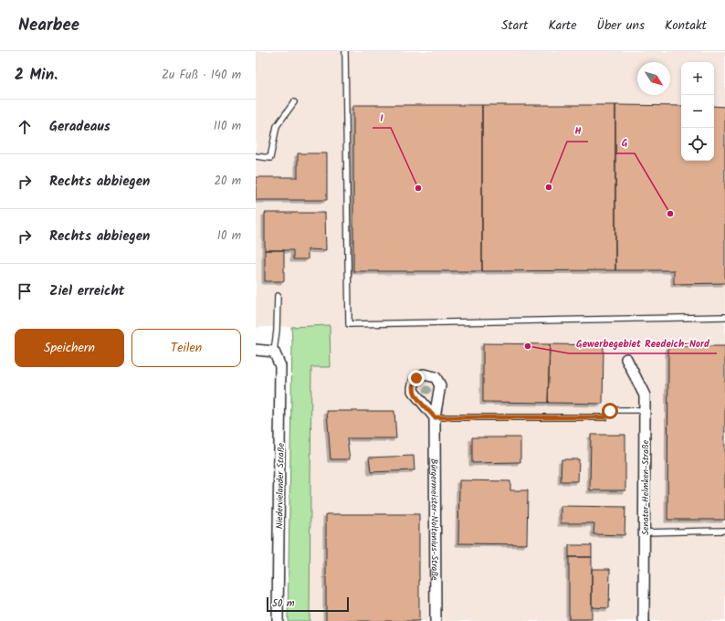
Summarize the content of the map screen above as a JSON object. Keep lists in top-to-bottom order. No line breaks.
{"streets":{"street":["Niedervielander Straße","Senator-Helmken-Straße","Bürgermeister-Noltenius-Straße"]},"places":["H","I","G","Gewerbegebiet Reedeich-Nord"],"scale_bar":"50 m","north":"bottom right","page":{"header":"Nearbee","nav":["Start","Karte","Über uns","Kontakt"],"heading":["2 Min.","Zu Fuß · 140 m"],"map_buttons":["+","−"],"list":[["Geradeaus","110 m"],["Rechts abbiegen","20 m"],["Rechts abbiegen","10 m"],"Ziel erreicht"],"buttons":["Speichern","Teilen"],"scale":"50 m"}}
